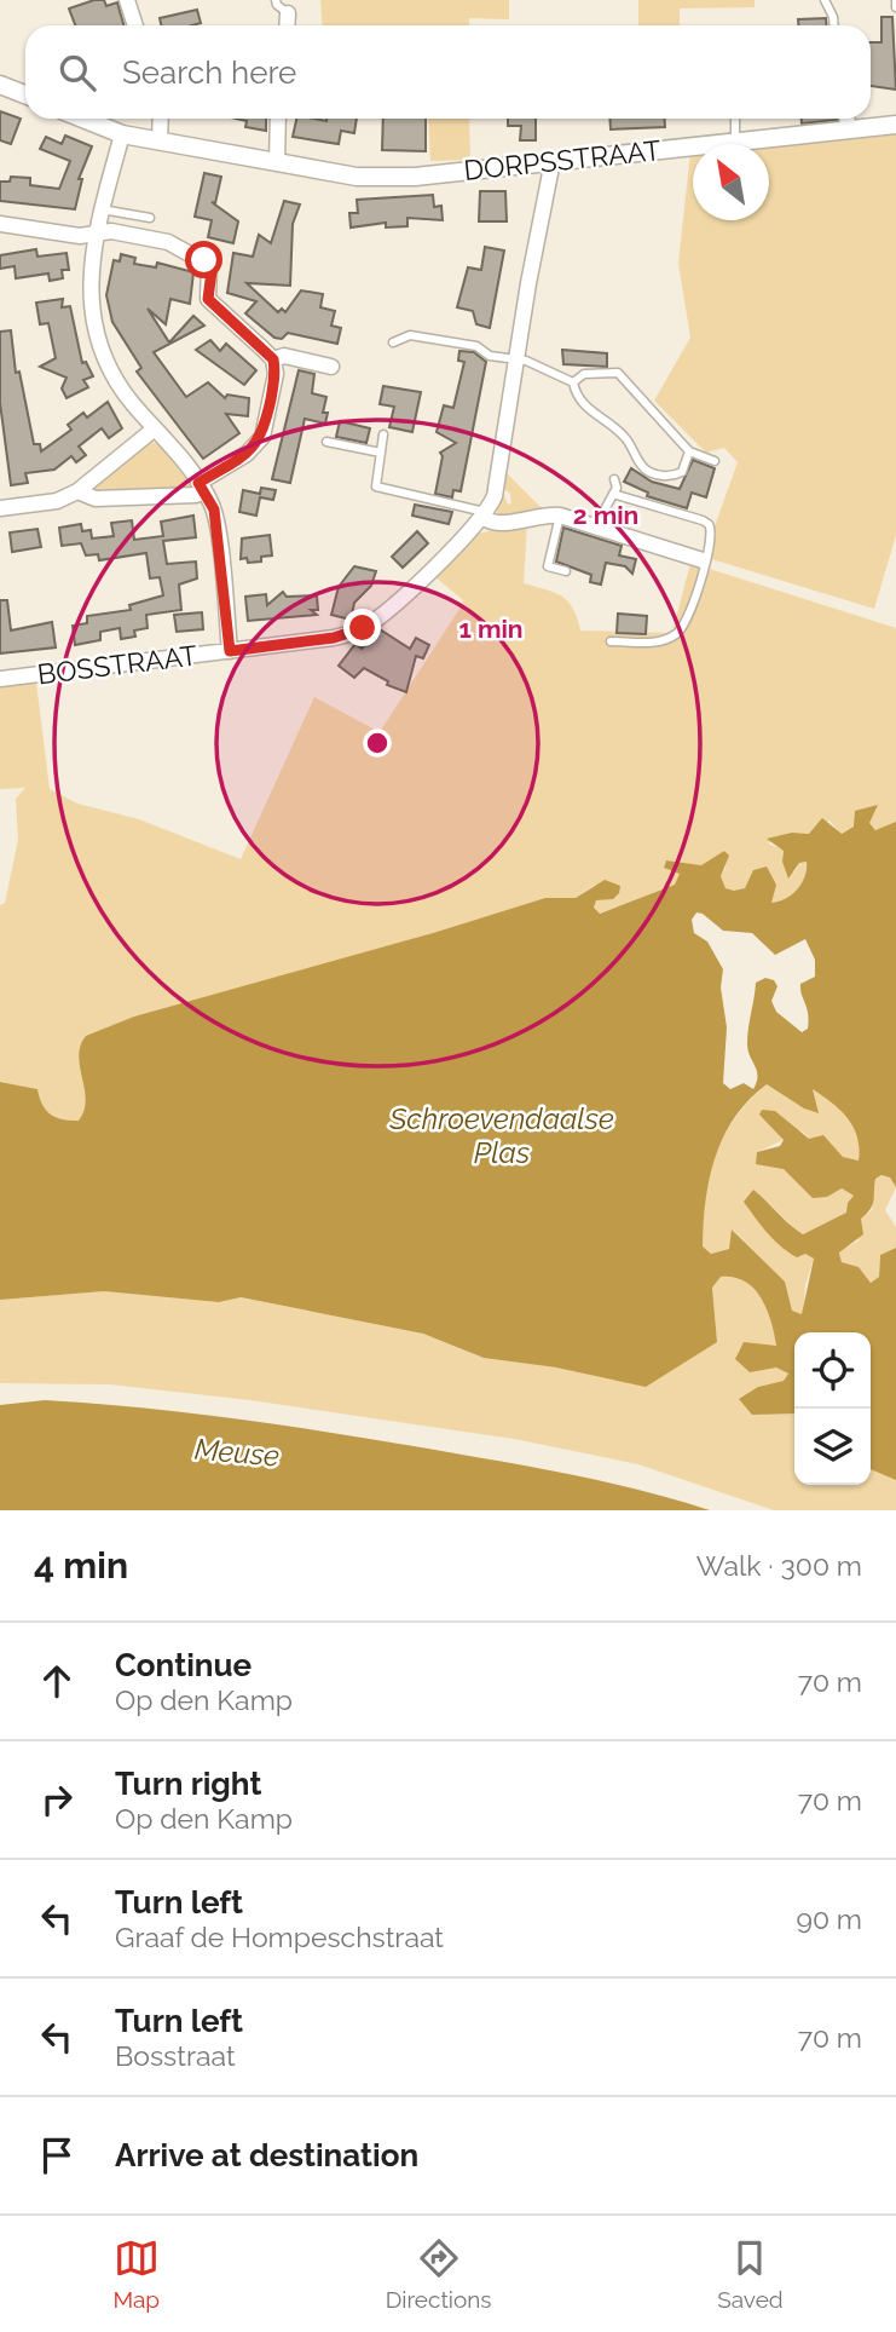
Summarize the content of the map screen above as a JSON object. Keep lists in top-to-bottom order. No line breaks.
{"streets":{"street":["DORPSSTRAAT","BOSSTRAAT"]},"water":["Schroevendaalse Plas","Meuse"],"north":"top left","page":{"search":"Search here","heading":["4 min","Walk · 300 m"],"list":[["Continue","Op den Kamp","70 m"],["Turn right","Op den Kamp","70 m"],["Turn left","Graaf de Hompeschstraat","90 m"],["Turn left","Bosstraat","70 m"],"Arrive at destination"],"nav":["Map","Directions","Saved"]},"rings":["2 min","1 min"]}
